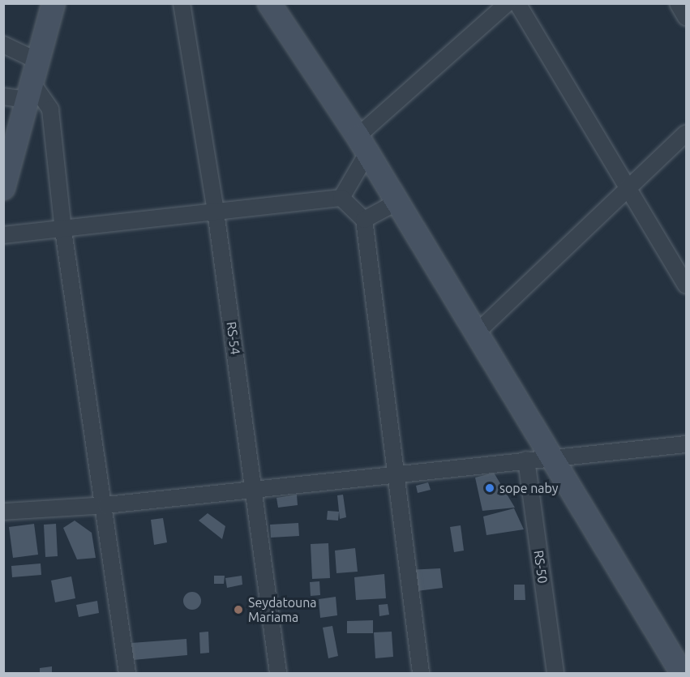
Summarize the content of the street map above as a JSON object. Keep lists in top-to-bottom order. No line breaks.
{"streets":{"street":["RS-54","RS-50"]},"places":["sope naby","Seydatouna Mariama"]}
